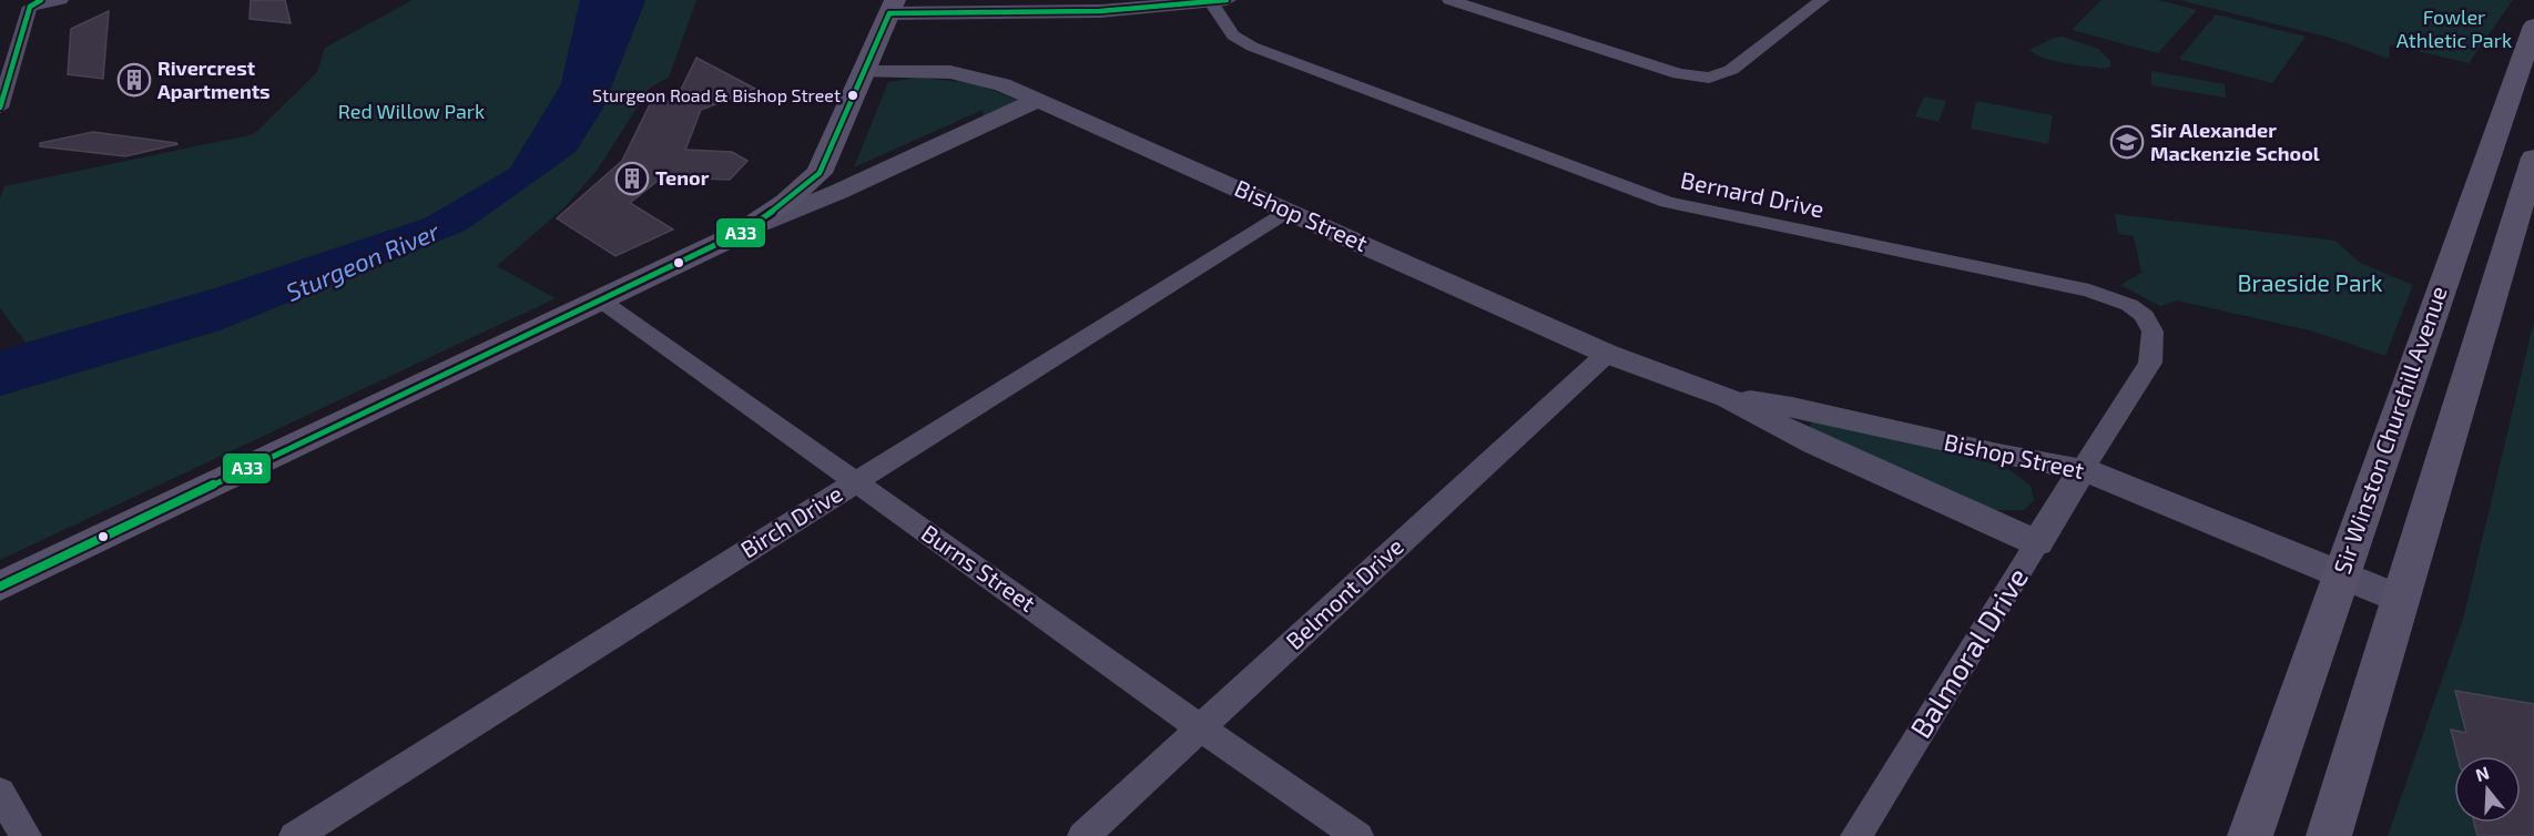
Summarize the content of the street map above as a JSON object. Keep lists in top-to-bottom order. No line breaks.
{"streets":{"main road":["Sir Winston Churchill Avenue"],"street":["Bernard Drive","Bishop Street","Birch Drive","Burns Street","Belmont Drive","Balmoral Drive"]},"crossings":[["Bernard Drive","Bishop Street"],["Bernard Drive","Balmoral Drive"],["Bishop Street","Sir Winston Churchill Avenue"],["Bishop Street","Birch Drive"],["Bishop Street","Belmont Drive"],["Bishop Street","Balmoral Drive"],["Birch Drive","Burns Street"],["Burns Street","Belmont Drive"]],"water":["Sturgeon River"],"parks":["Fowler Athletic Park","Red Willow Park","Braeside Park"],"places":{"building":["Rivercrest Apartments","Tenor"],"other":["Sturgeon Road & Bishop Street"],"school or university":["Sir Alexander Mackenzie School"]},"lines":["transit line A33"],"north":"top"}
